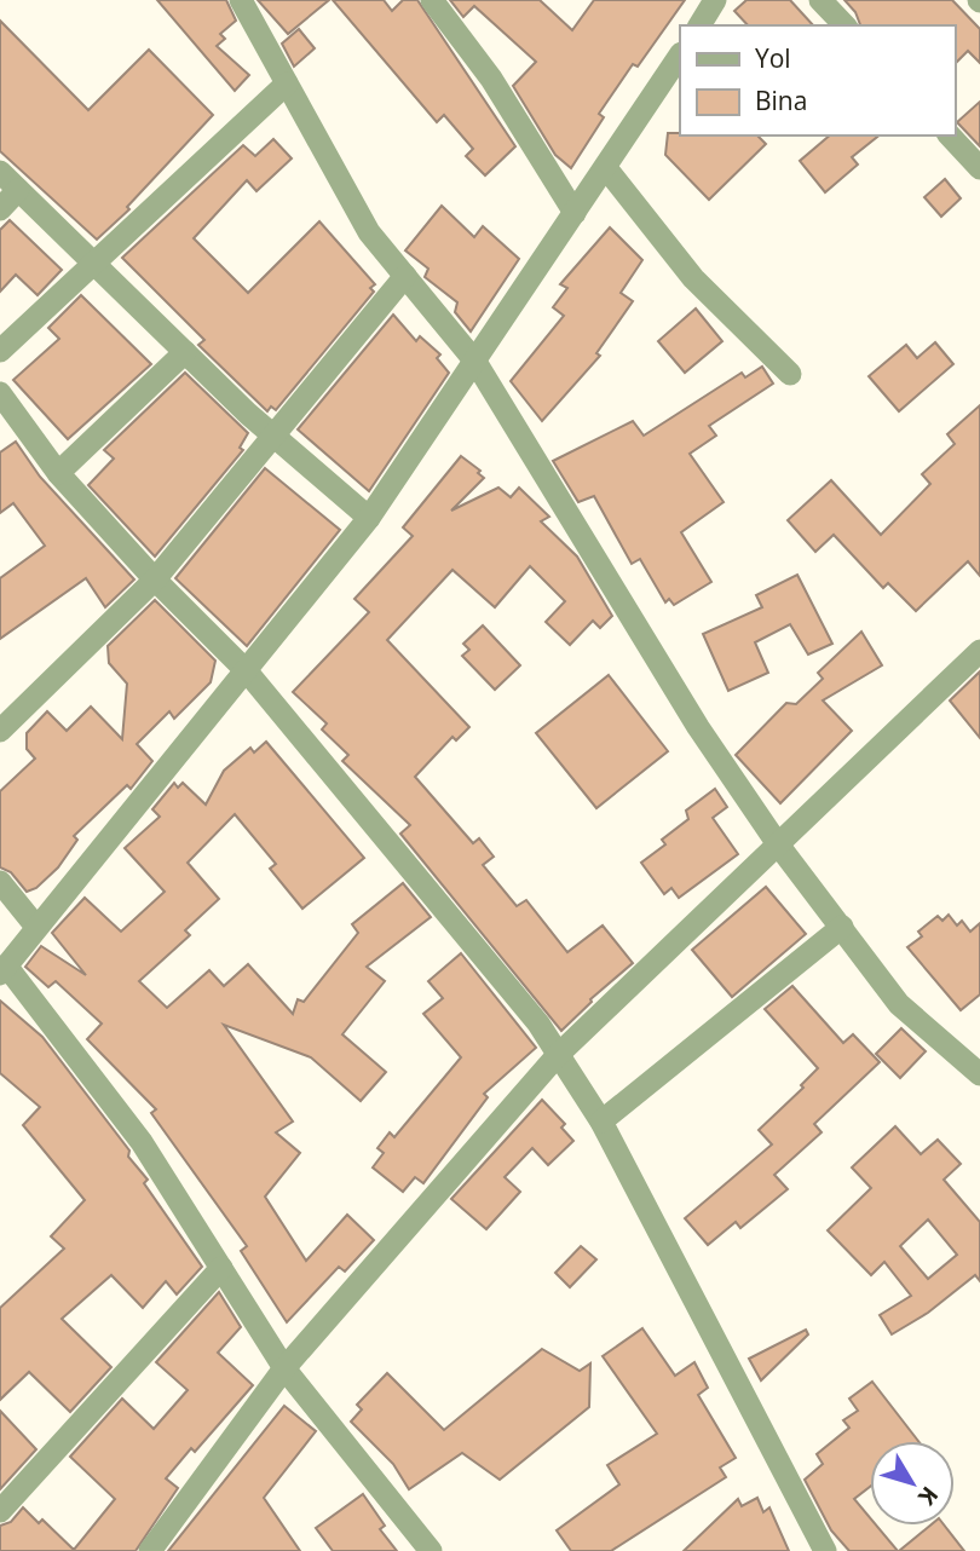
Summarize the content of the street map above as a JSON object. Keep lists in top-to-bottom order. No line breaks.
{"legend":["Yol","Bina"],"north":"bottom right"}
